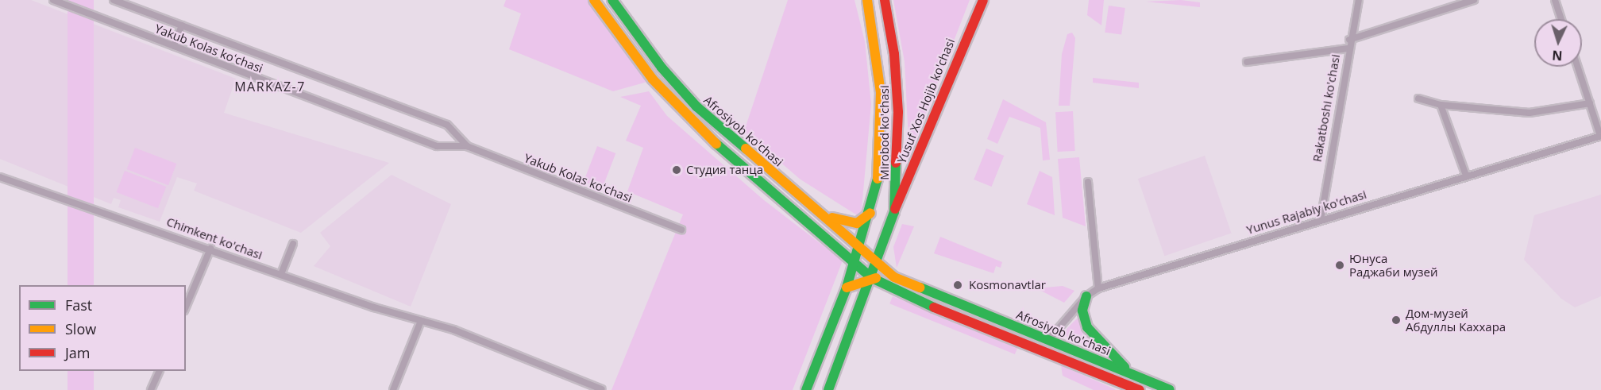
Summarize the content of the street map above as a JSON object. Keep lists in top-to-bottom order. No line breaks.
{"streets":{"main road":["Yusuf Xos Hojib ko'chasi","Afrosiyob ko'chasi","Mirobod ko'chasi","Yunus Rajabiy ko'chasi"],"street":["Yakub Kolas koʻchasi","Rakatboshi ko'chasi","Chimkent ko'chasi"]},"crossings":[["Yusuf Xos Hojib ko'chasi","Mirobod ko'chasi"],["Rakatboshi ko'chasi","Yunus Rajabiy ko'chasi"],["Afrosiyob ko'chasi","Mirobod ko'chasi"],["Afrosiyob ko'chasi","Yunus Rajabiy ko'chasi"]],"districts":["MARKAZ-7"],"places":["Студия танца","Юнуса Раджаби музей","Kosmonavtlar","Дом-музей Абдуллы Каххара"],"legend":["Fast","Slow","Jam"],"north":"bottom"}
